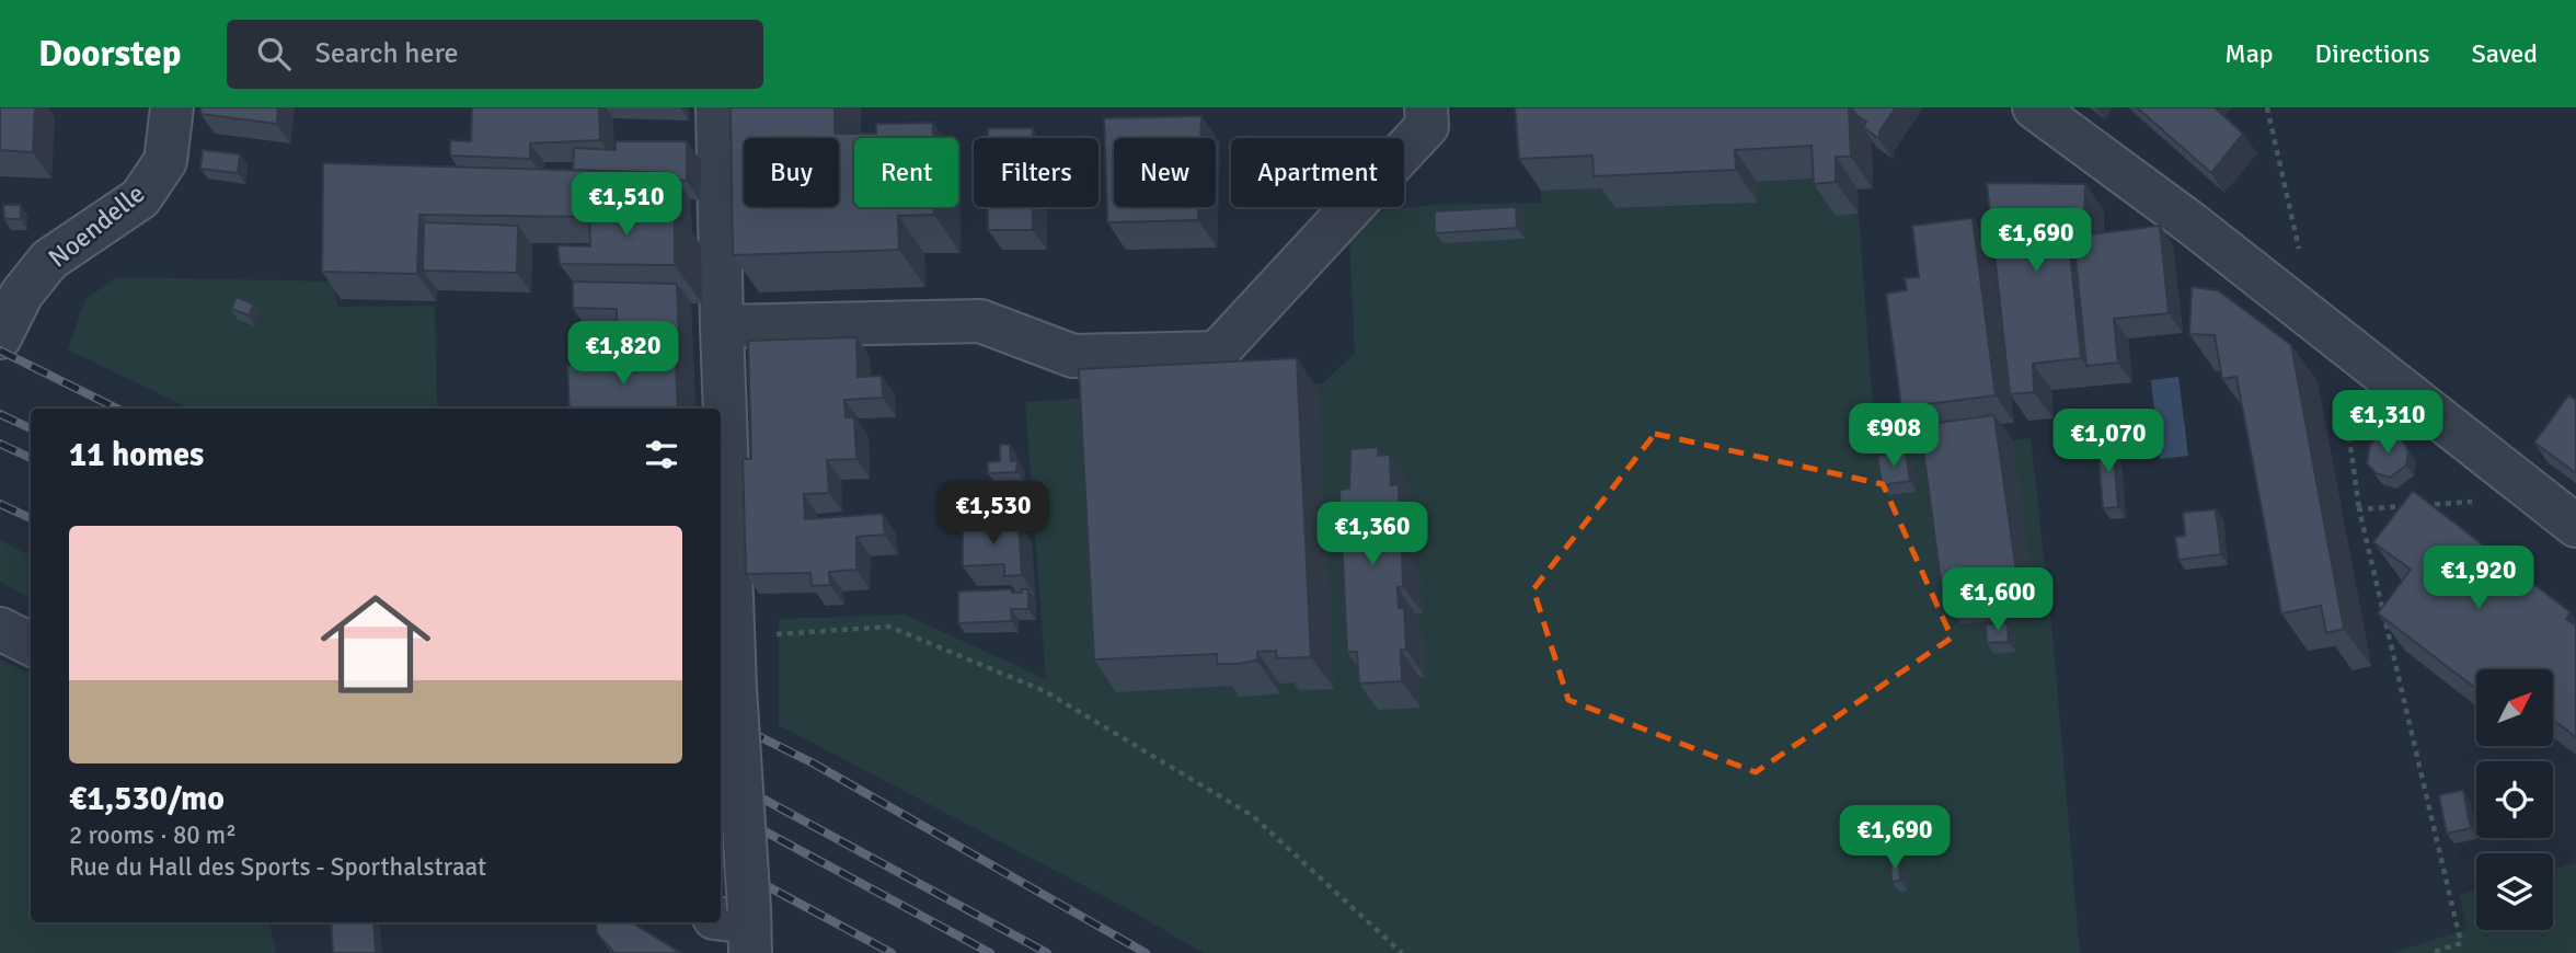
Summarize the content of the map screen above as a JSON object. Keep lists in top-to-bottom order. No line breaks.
{"streets":{"street":["Noendelle"]},"north":"top right","page":{"header":"Doorstep","search":"Search here","nav":["Map","Directions","Saved"],"chip":["Buy","Rent","Filters","New","Apartment"],"price":["€1,510","€1,690","€1,820","€1,310","€908","€1,070","€1,530","€1,360","€1,920","€1,600","€1,690"],"heading":"11 homes","list":[{"name":"€1,530/mo","note":"2 rooms · 80 m² · Rue du Hall des Sports - Sporthalstraat"}]}}
